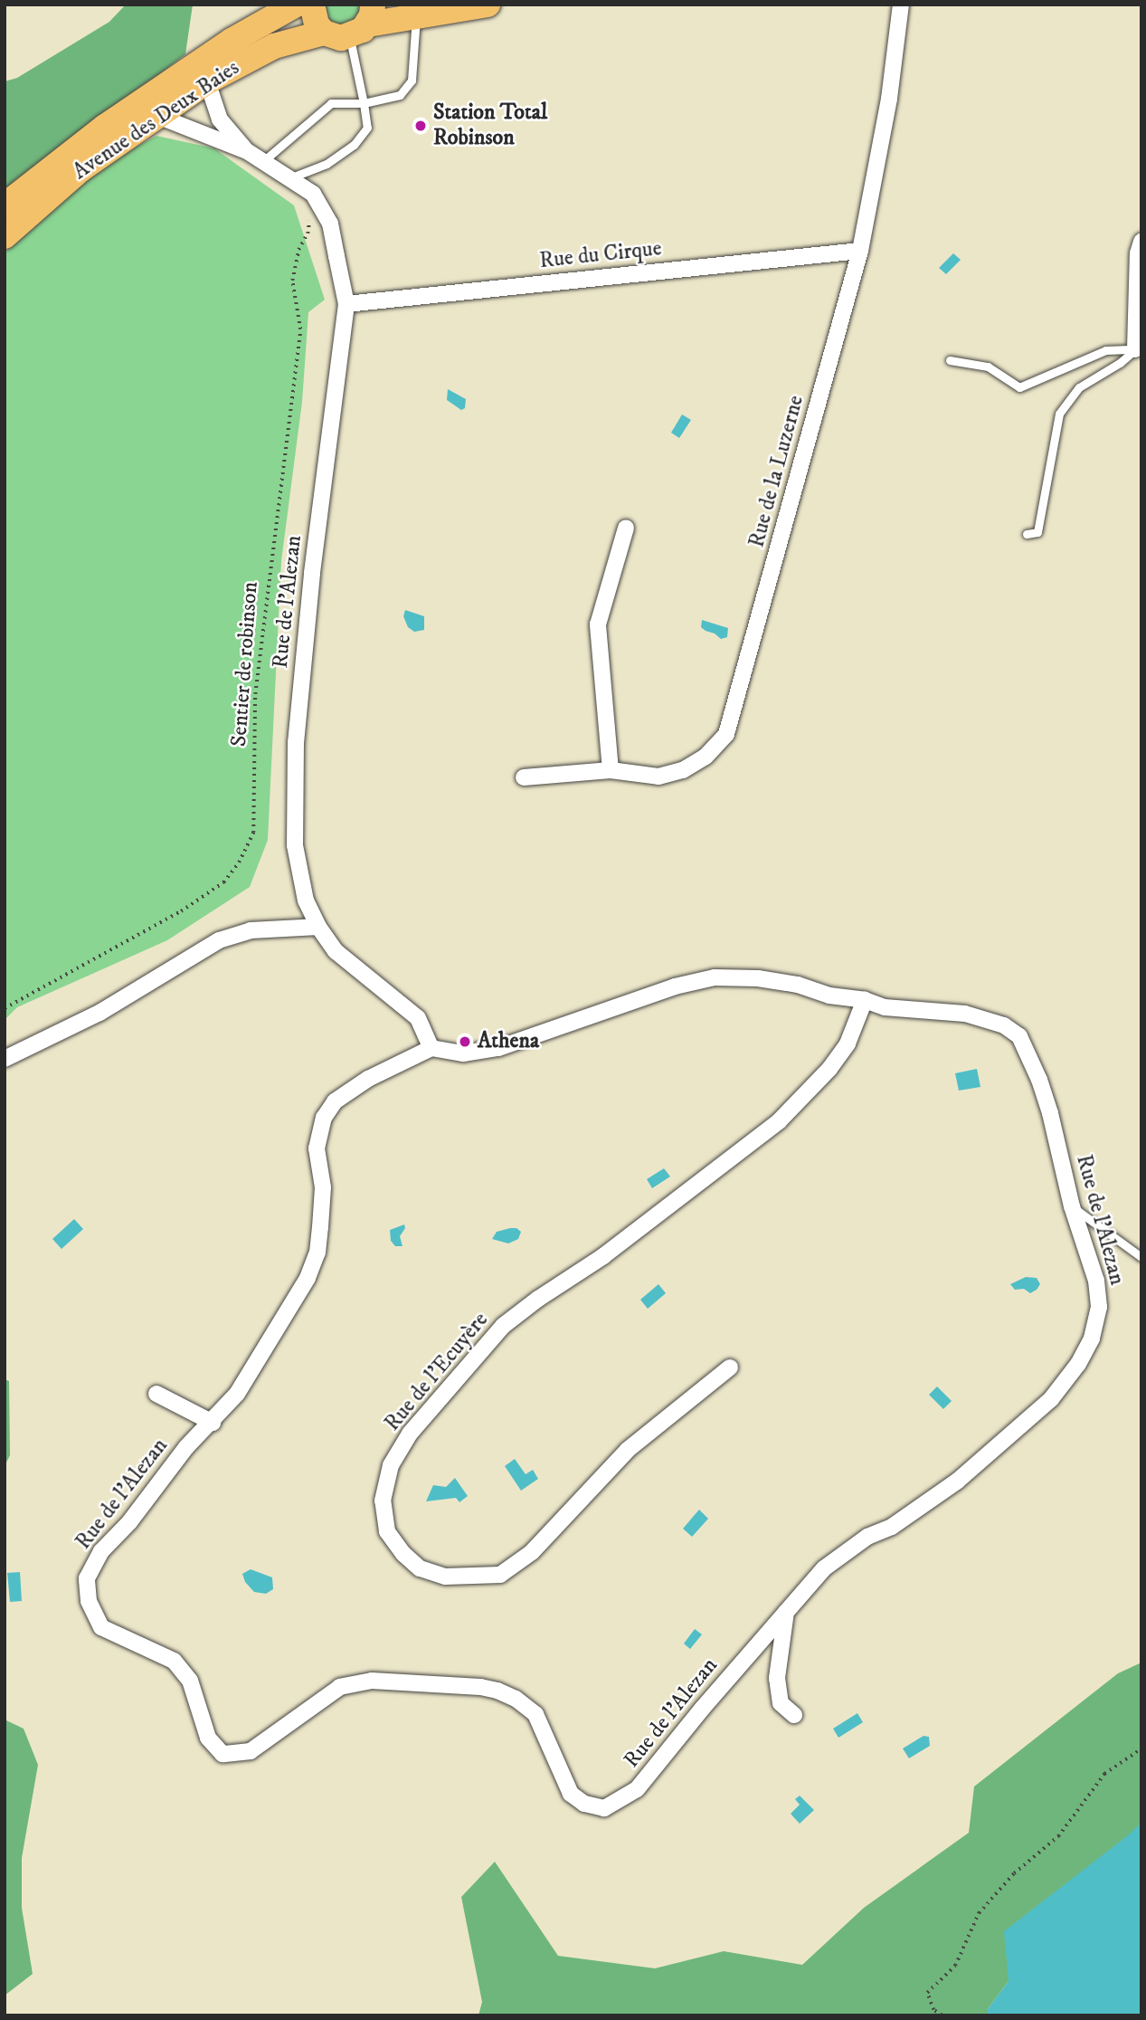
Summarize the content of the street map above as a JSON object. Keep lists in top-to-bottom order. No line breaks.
{"streets":{"main road":["Avenue des Deux Baies"],"street":["Rue du Cirque","Rue de la Luzerne","Rue de l'Alezan","Rue de l'Ecuyère"],"path":["Sentier de robinson"]},"crossings":[["Avenue des Deux Baies","Rue de l'Alezan"],["Rue du Cirque","Rue de la Luzerne"],["Rue du Cirque","Rue de l'Alezan"],["Rue de l'Alezan","Sentier de robinson"],["Rue de l'Alezan","Rue de l'Ecuyère"]],"places":["Station Total Robinson","Athena"]}
